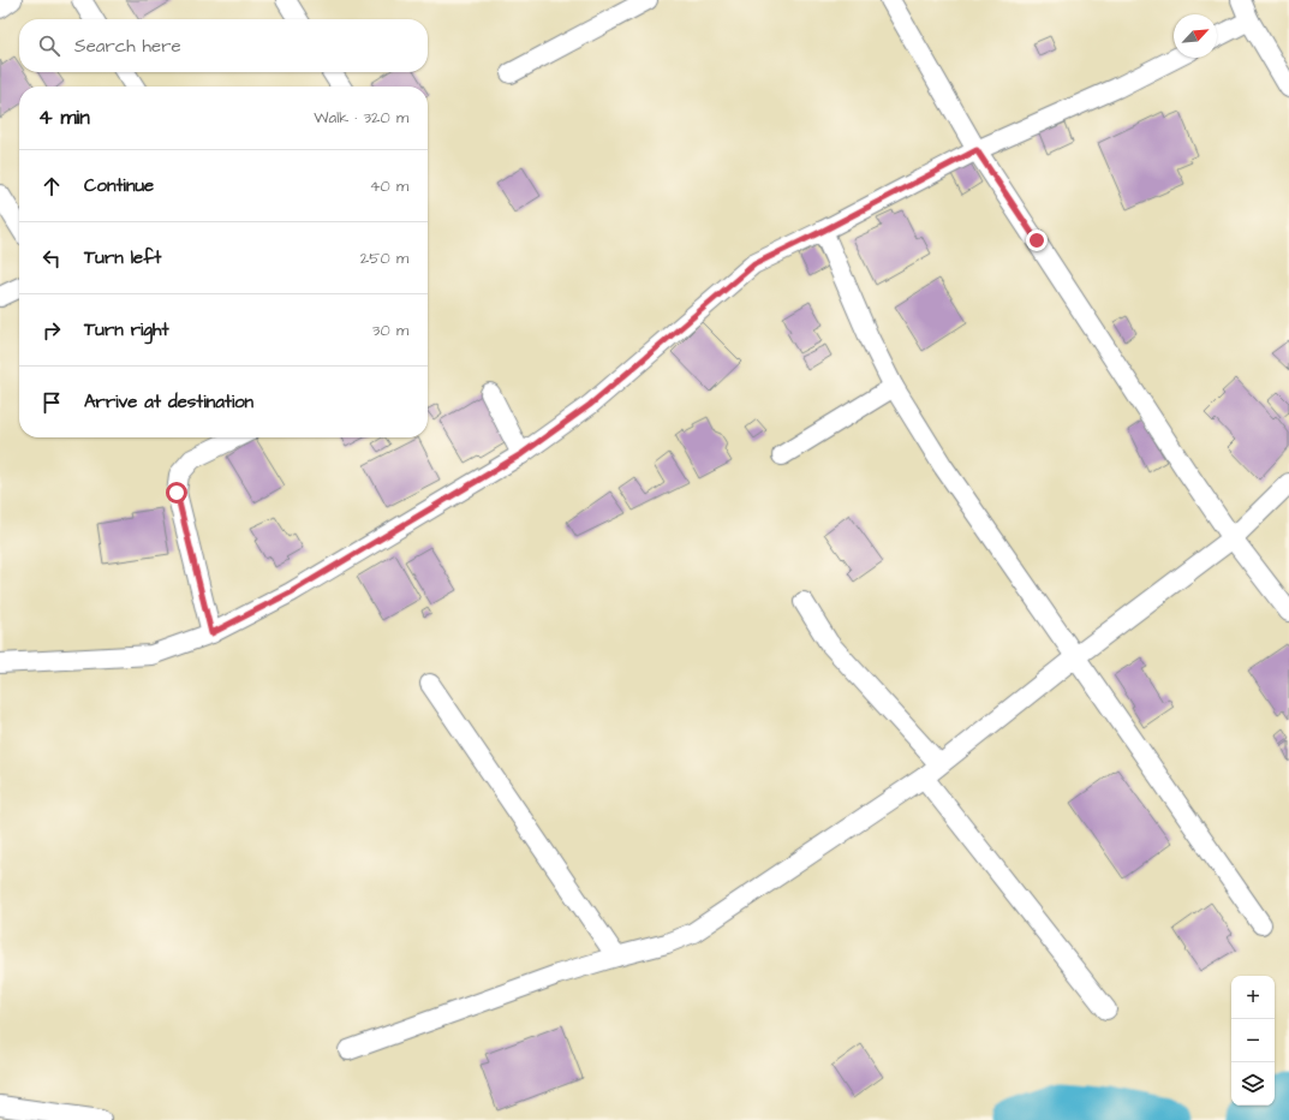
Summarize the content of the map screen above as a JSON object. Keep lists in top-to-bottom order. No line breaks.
{"north":"top right","page":{"search":"Search here","heading":["4 min","Walk · 320 m"],"list":[["Continue","40 m"],["Turn left","250 m"],["Turn right","30 m"],"Arrive at destination"],"map_buttons":["+","−"]}}
